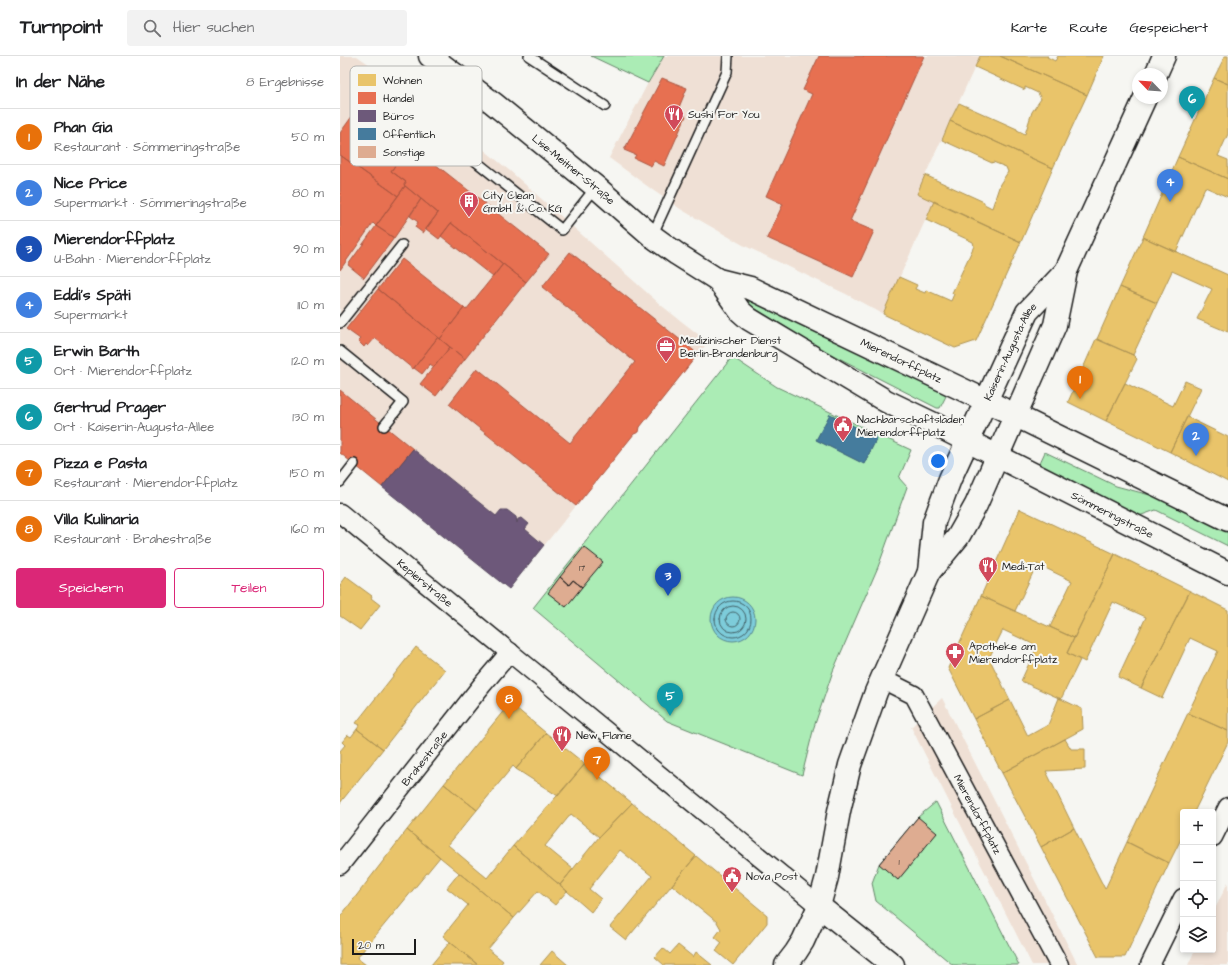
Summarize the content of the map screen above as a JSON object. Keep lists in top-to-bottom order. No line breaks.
{"streets":{"main road":["Lise-Meitner-Straße","Kaiserin-Augusta-Allee","Mierendorffplatz","Sömmeringstraße"],"street":["Keplerstraße","Brahestraße"]},"crossings":[["Lise-Meitner-Straße","Kaiserin-Augusta-Allee"],["Lise-Meitner-Straße","Mierendorffplatz"],["Kaiserin-Augusta-Allee","Mierendorffplatz"],["Kaiserin-Augusta-Allee","Sömmeringstraße"],["Keplerstraße","Brahestraße"]],"places":{"restaurant":["Sushi For You","Medi-Tat","New Flame"],"building":["City Clean GmbH & Co. KG"],"office":["Medizinischer Dienst Berlin-Brandenburg"],"public building":["Nachbarschaftsladen Mierendorffplatz","Nova Post"],"pharmacy":["Apotheke am Mierendorffplatz"]},"house_numbers":["17","1"],"legend":["Wohnen","Handel","Büros","Öffentlich","Sonstige"],"scale_bar":"20 m","north":"top left","page":{"header":"Turnpoint","search":"Hier suchen","nav":["Karte","Route","Gespeichert"],"heading":["In der Nähe","8 Ergebnisse"],"pins":["6","4","1","2","3","5","8","7"],"list":[{"mark":"1","name":"Phan Gia","note":"Restaurant · Sömmeringstraße","value":"50 m"},{"mark":"2","name":"Nice Price","note":"Supermarkt · Sömmeringstraße","value":"80 m"},{"mark":"3","name":"Mierendorffplatz","note":"U-Bahn · Mierendorffplatz","value":"90 m"},{"mark":"4","name":"Eddi's Späti","note":"Supermarkt","value":"110 m"},{"mark":"5","name":"Erwin Barth","note":"Ort · Mierendorffplatz","value":"120 m"},{"mark":"6","name":"Gertrud Prager","note":"Ort · Kaiserin-Augusta-Allee","value":"130 m"},{"mark":"7","name":"Pizza e Pasta","note":"Restaurant · Mierendorffplatz","value":"150 m"},{"mark":"8","name":"Villa Kulinaria","note":"Restaurant · Brahestraße","value":"160 m"}],"buttons":["Speichern","Teilen"],"map_buttons":["+","−"],"scale":"20 m"}}
